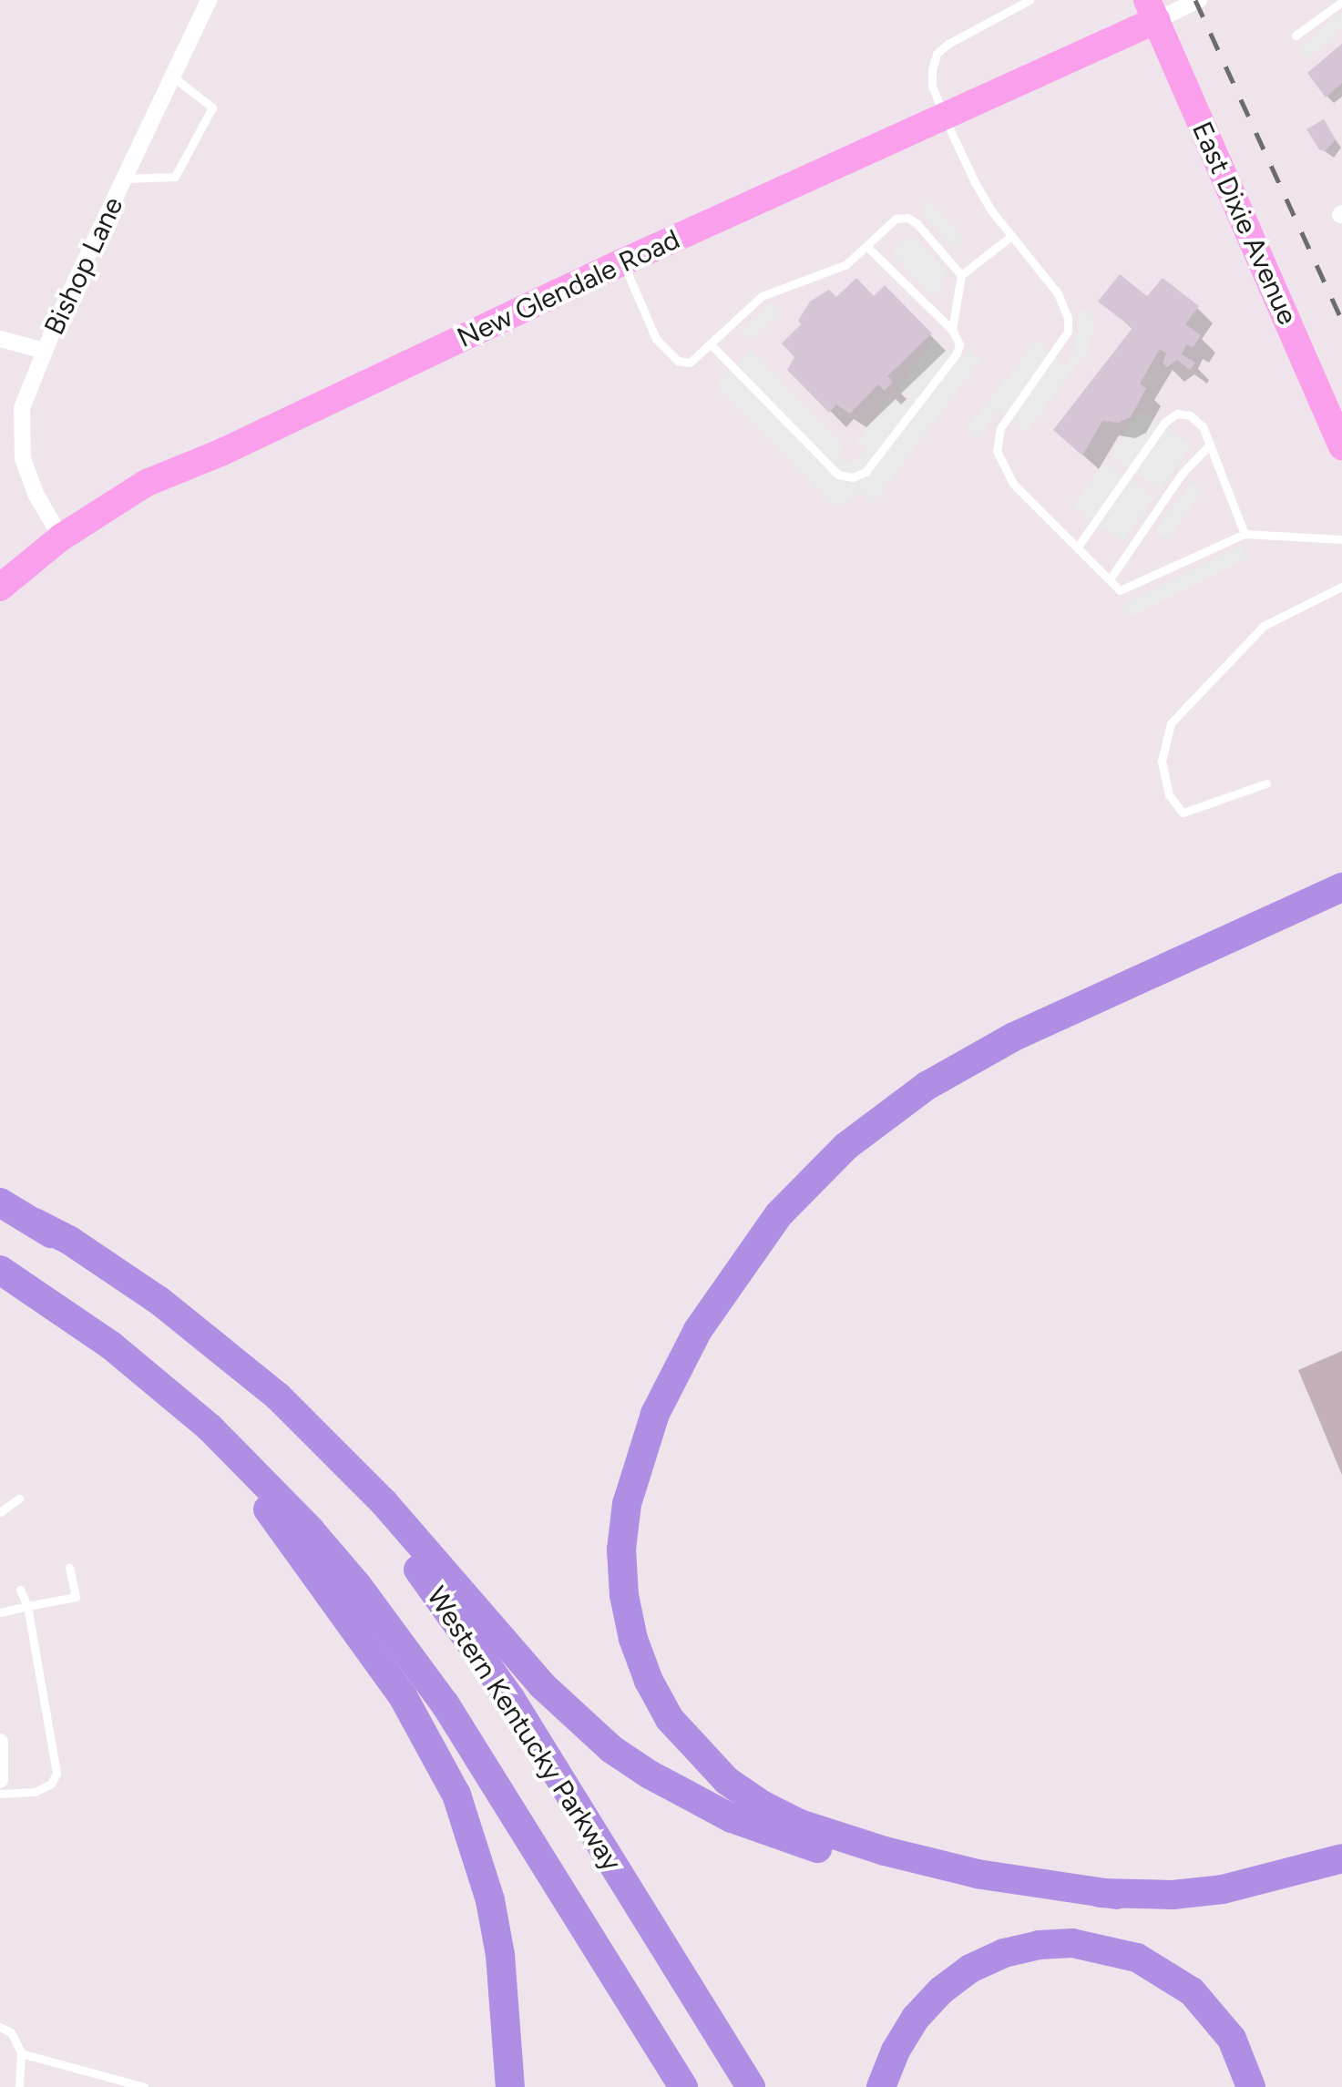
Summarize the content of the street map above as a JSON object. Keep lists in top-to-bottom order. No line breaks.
{"streets":{"highway":["Western Kentucky Parkway"],"main road":["East Dixie Avenue","New Glendale Road"],"street":["Bishop Lane"]},"crossings":[["East Dixie Avenue","New Glendale Road"],["Bishop Lane","New Glendale Road"]]}
